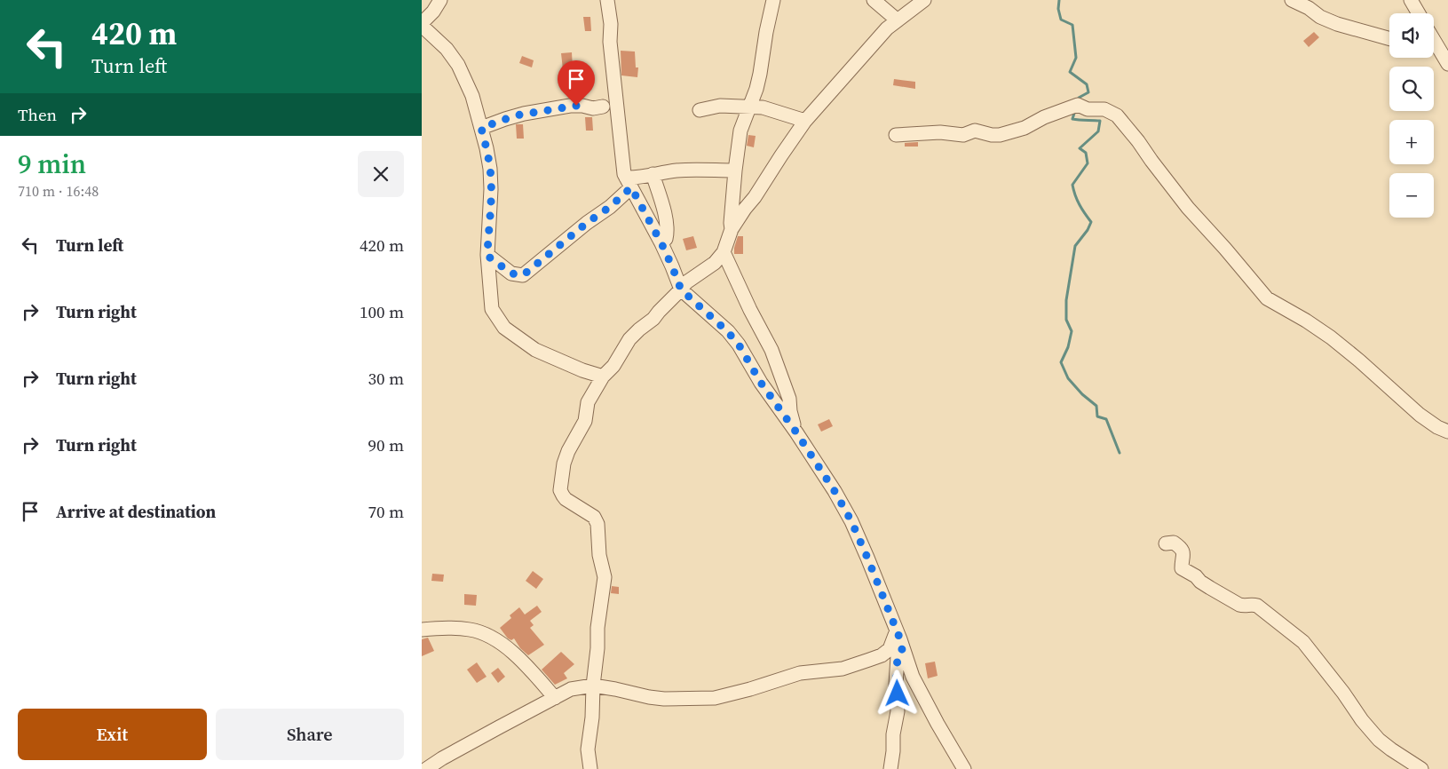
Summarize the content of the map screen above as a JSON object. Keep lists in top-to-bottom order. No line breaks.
{"page":{"turn":["420 m","Turn left"],"map_buttons":["+","−"],"then":"Then","heading":["9 min","710 m · 16:48"],"list":[{"name":"Turn left","value":"420 m"},{"name":"Turn right","value":"100 m"},{"name":"Turn right","value":"30 m"},{"name":"Turn right","value":"90 m"},{"name":"Arrive at destination","value":"70 m"}],"buttons":["Exit","Share"]}}
